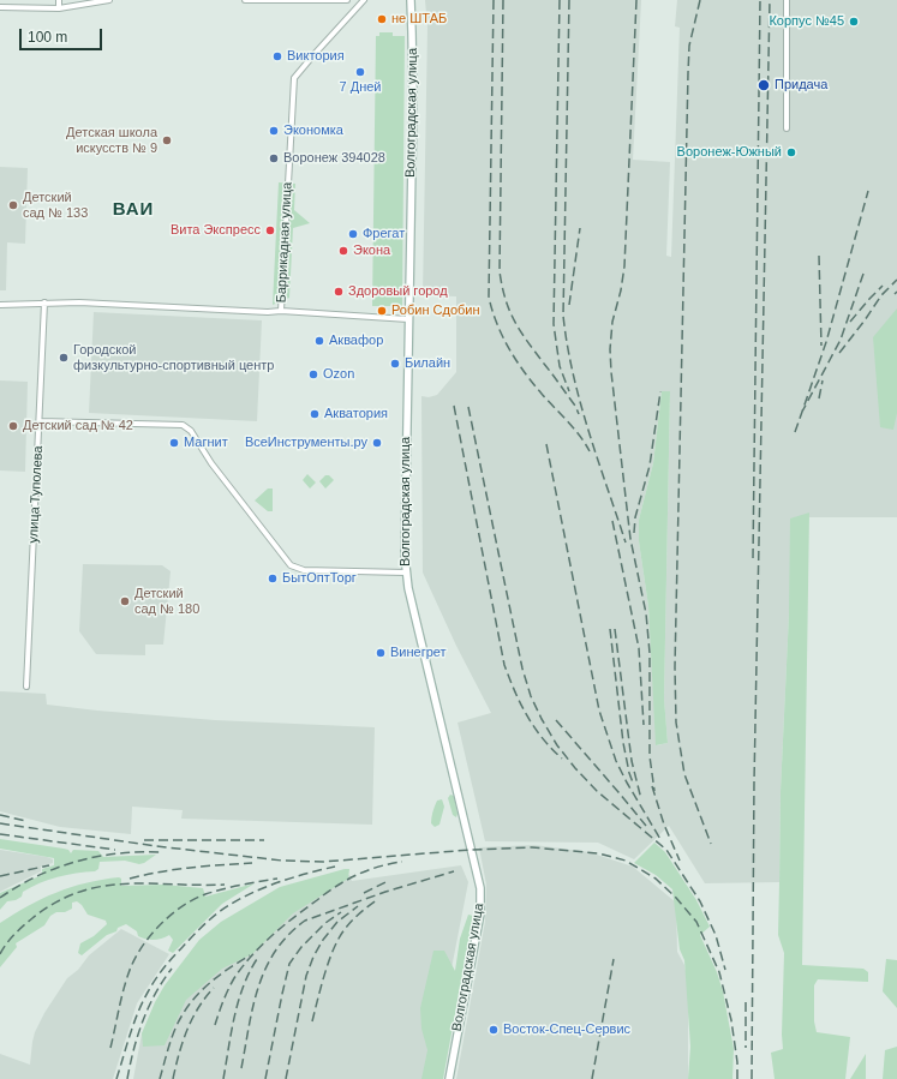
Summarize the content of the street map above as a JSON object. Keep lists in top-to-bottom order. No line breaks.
{"streets":{"main road":["Волгоградская улица"],"street":["Баррикадная улица","улица Туполева"]},"districts":["ВАИ"],"places":["не ШТАБ","Корпус №45","Виктория","7 Дней","Придача","Экономка","Детская школа искусств № 9","Воронеж-Южный","Воронеж 394028","Детский сад № 133","Вита Экспресс","Фрегат","Экона","Здоровый город","Робин Сдобин","Аквафор","Городской физкультурно-спортивный центр","Билайн","Ozon","Акватория","Детский сад № 42","Магнит","ВсеИнструменты.ру","БытОптТорг","Детский сад № 180","Винегрет","Восток-Спец-Сервис"],"scale_bar":"100 m"}
